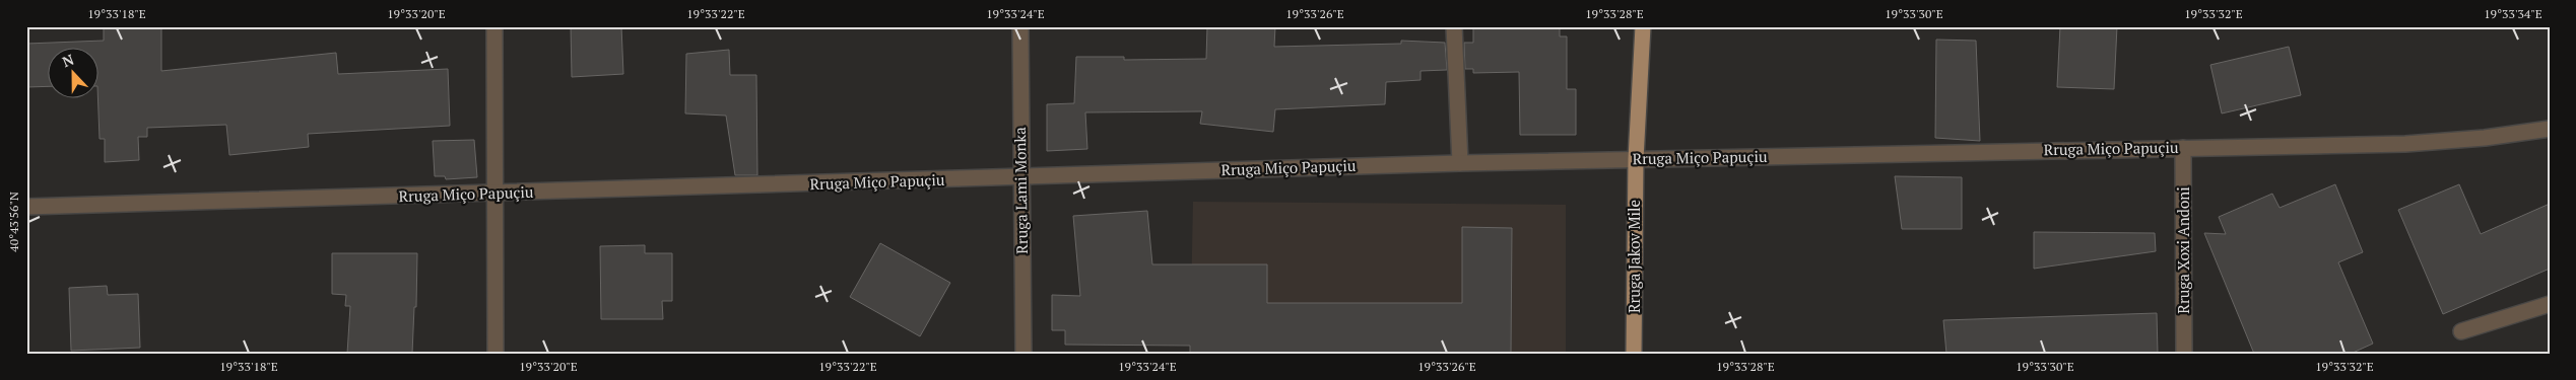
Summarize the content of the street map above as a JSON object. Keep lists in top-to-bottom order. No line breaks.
{"streets":{"main road":["Rruga Jakov Mile"],"street":["Rruga Miço Papuçiu","Rruga Lami Monka","Rruga Xoxi Andoni"]},"crossings":[["Rruga Miço Papuçiu","Rruga Lami Monka"],["Rruga Miço Papuçiu","Rruga Xoxi Andoni"],["Rruga Miço Papuçiu","Rruga Jakov Mile"]],"north":"top","coordinates":["19°33'18\"E","19°33'20\"E","19°33'22\"E","19°33'24\"E","19°33'26\"E","19°33'28\"E","19°33'30\"E","19°33'32\"E","19°33'34\"E","40°43'56\"N"]}
